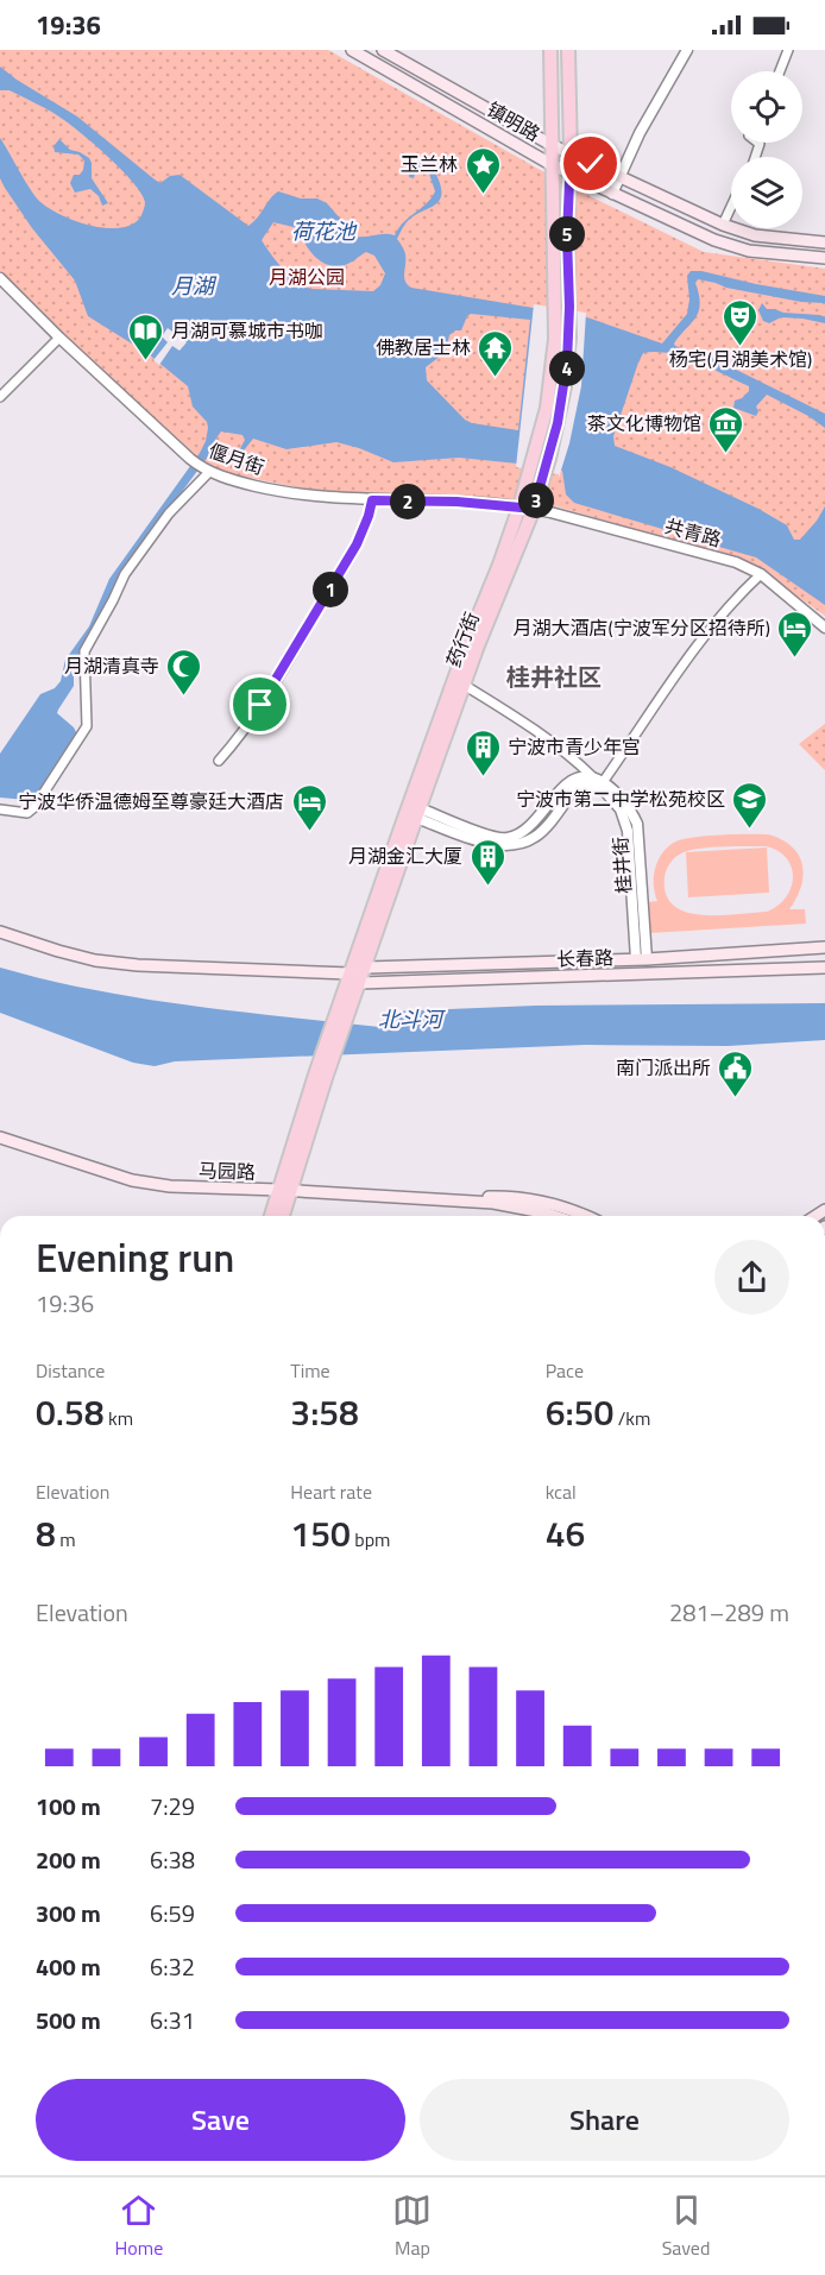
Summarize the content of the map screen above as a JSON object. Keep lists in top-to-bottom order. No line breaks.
{"streets":{"main road":["镇明路","药行街","长春路","马园路"],"street":["偃月街","共青路","桂井街"]},"crossings":[["镇明路","药行街"],["偃月街","共青路"],["偃月街","药行街"],["共青路","药行街"],["药行街","桂井街"],["药行街","长春路"],["药行街","马园路"],["桂井街","长春路"]],"districts":["桂井社区"],"water":["荷花池","月湖","北斗河"],"parks":["月湖公园"],"places":{"place":["玉兰林"],"theatre":["杨宅(月湖美术馆)"],"library":["月湖可慕城市书咖"],"temple":["佛教居士林"],"museum":["茶文化博物馆"],"hotel":["月湖大酒店(宁波军分区招待所)","宁波华侨温德姆至尊豪廷大酒店"],"mosque":["月湖清真寺"],"building":["宁波市青少年宫","月湖金汇大厦"],"school or university":["宁波市第二中学松苑校区"],"public building":["南门派出所"]},"page":{"status":"19:36","pins":["5","4","3","2","1"],"heading":["Evening run","19:36"],"stats":[["Distance","0.58 km"],["Time","3:58"],["Pace","6:50 /km"],["Elevation","8 m"],["Heart rate","150 bpm"],["kcal","46"]],"chart":["Elevation","281–289 m"],"list":[{"name":"100 m","note":"7:29"},{"name":"200 m","note":"6:38"},{"name":"300 m","note":"6:59"},{"name":"400 m","note":"6:32"},{"name":"500 m","note":"6:31"}],"buttons":["Save","Share"],"tabs":["Home","Map","Saved"]}}
